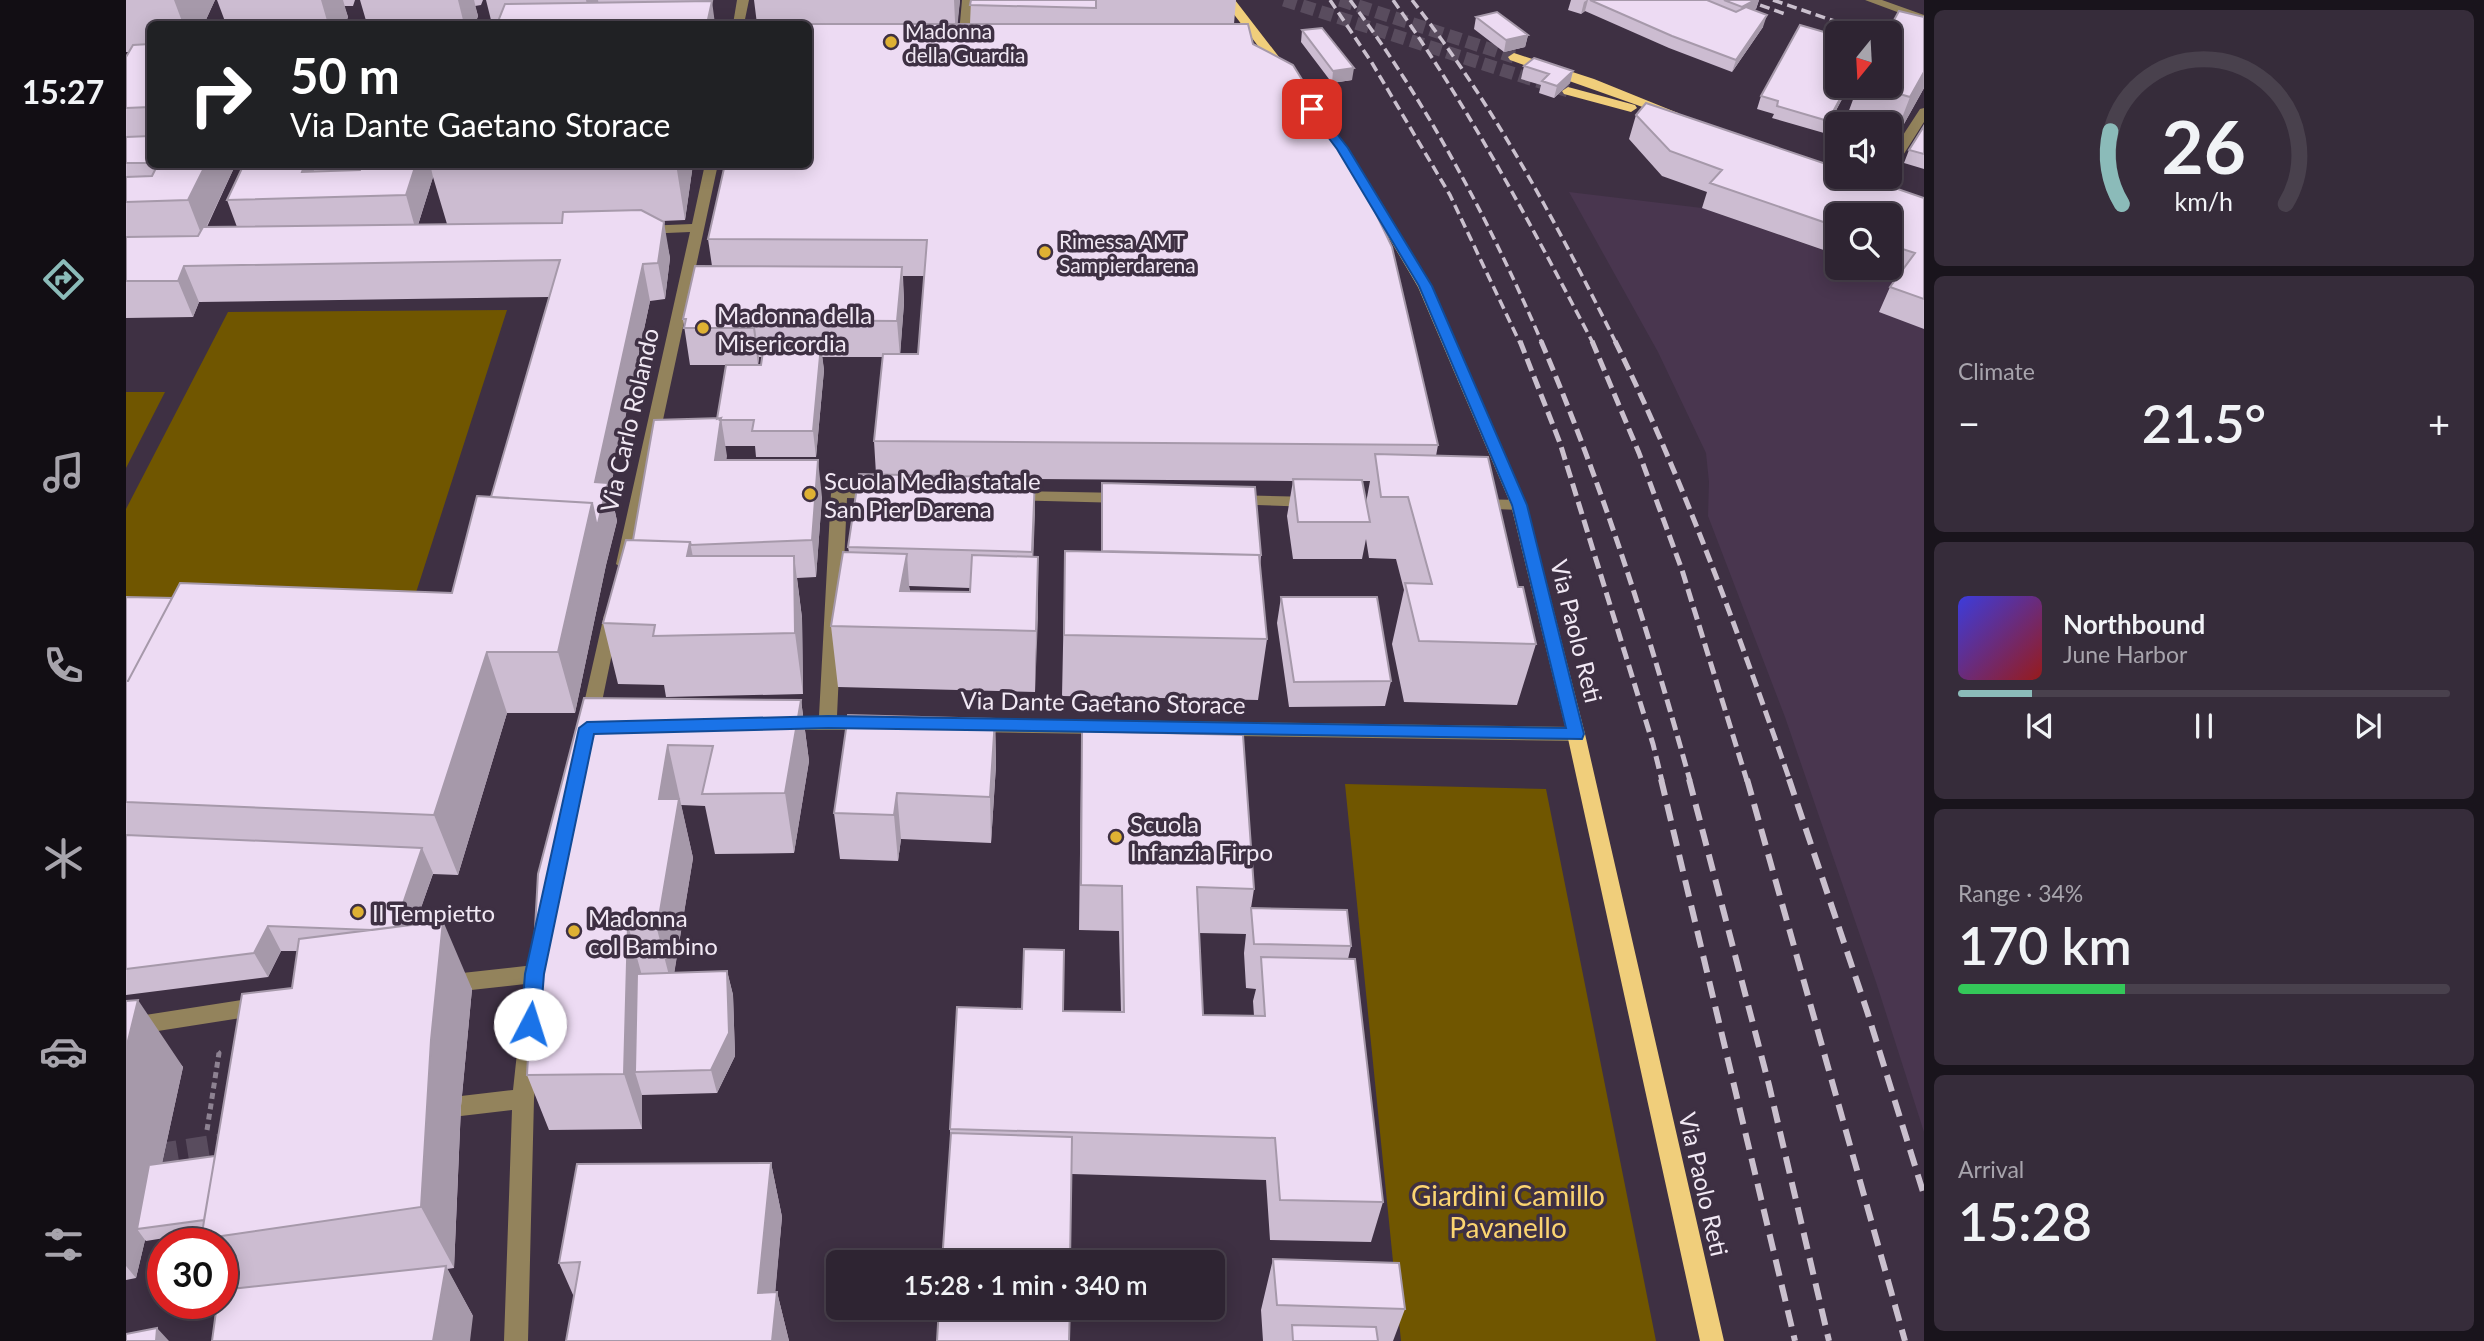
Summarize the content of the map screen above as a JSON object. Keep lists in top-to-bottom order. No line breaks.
{"streets":{"main road":["Via Paolo Reti"],"street":["Via Carlo Rolando","Via Dante Gaetano Storace"]},"crossings":[["Via Paolo Reti","Via Dante Gaetano Storace"]],"parks":["Giardini Camillo Pavanello"],"places":["Madonna della Guardia","Rimessa AMT Sampierdarena","Madonna della Misericordia","Scuola Media statale San Pier Darena","Scuola Infanzia Firpo","Il Tempietto","Madonna col Bambino"],"north":"bottom","page":{"tabs":"15:27","turn":["50 m","Via Dante Gaetano Storace"],"tile":["Climate",["Range · 34%","170 km"],["Arrival","15:28"]],"heat":["−","21.5°","+"],"song":["Northbound","June Harbor"],"limit":"30","trip":"15:28 · 1 min · 340 m","gauge":["26","km/h"]}}
